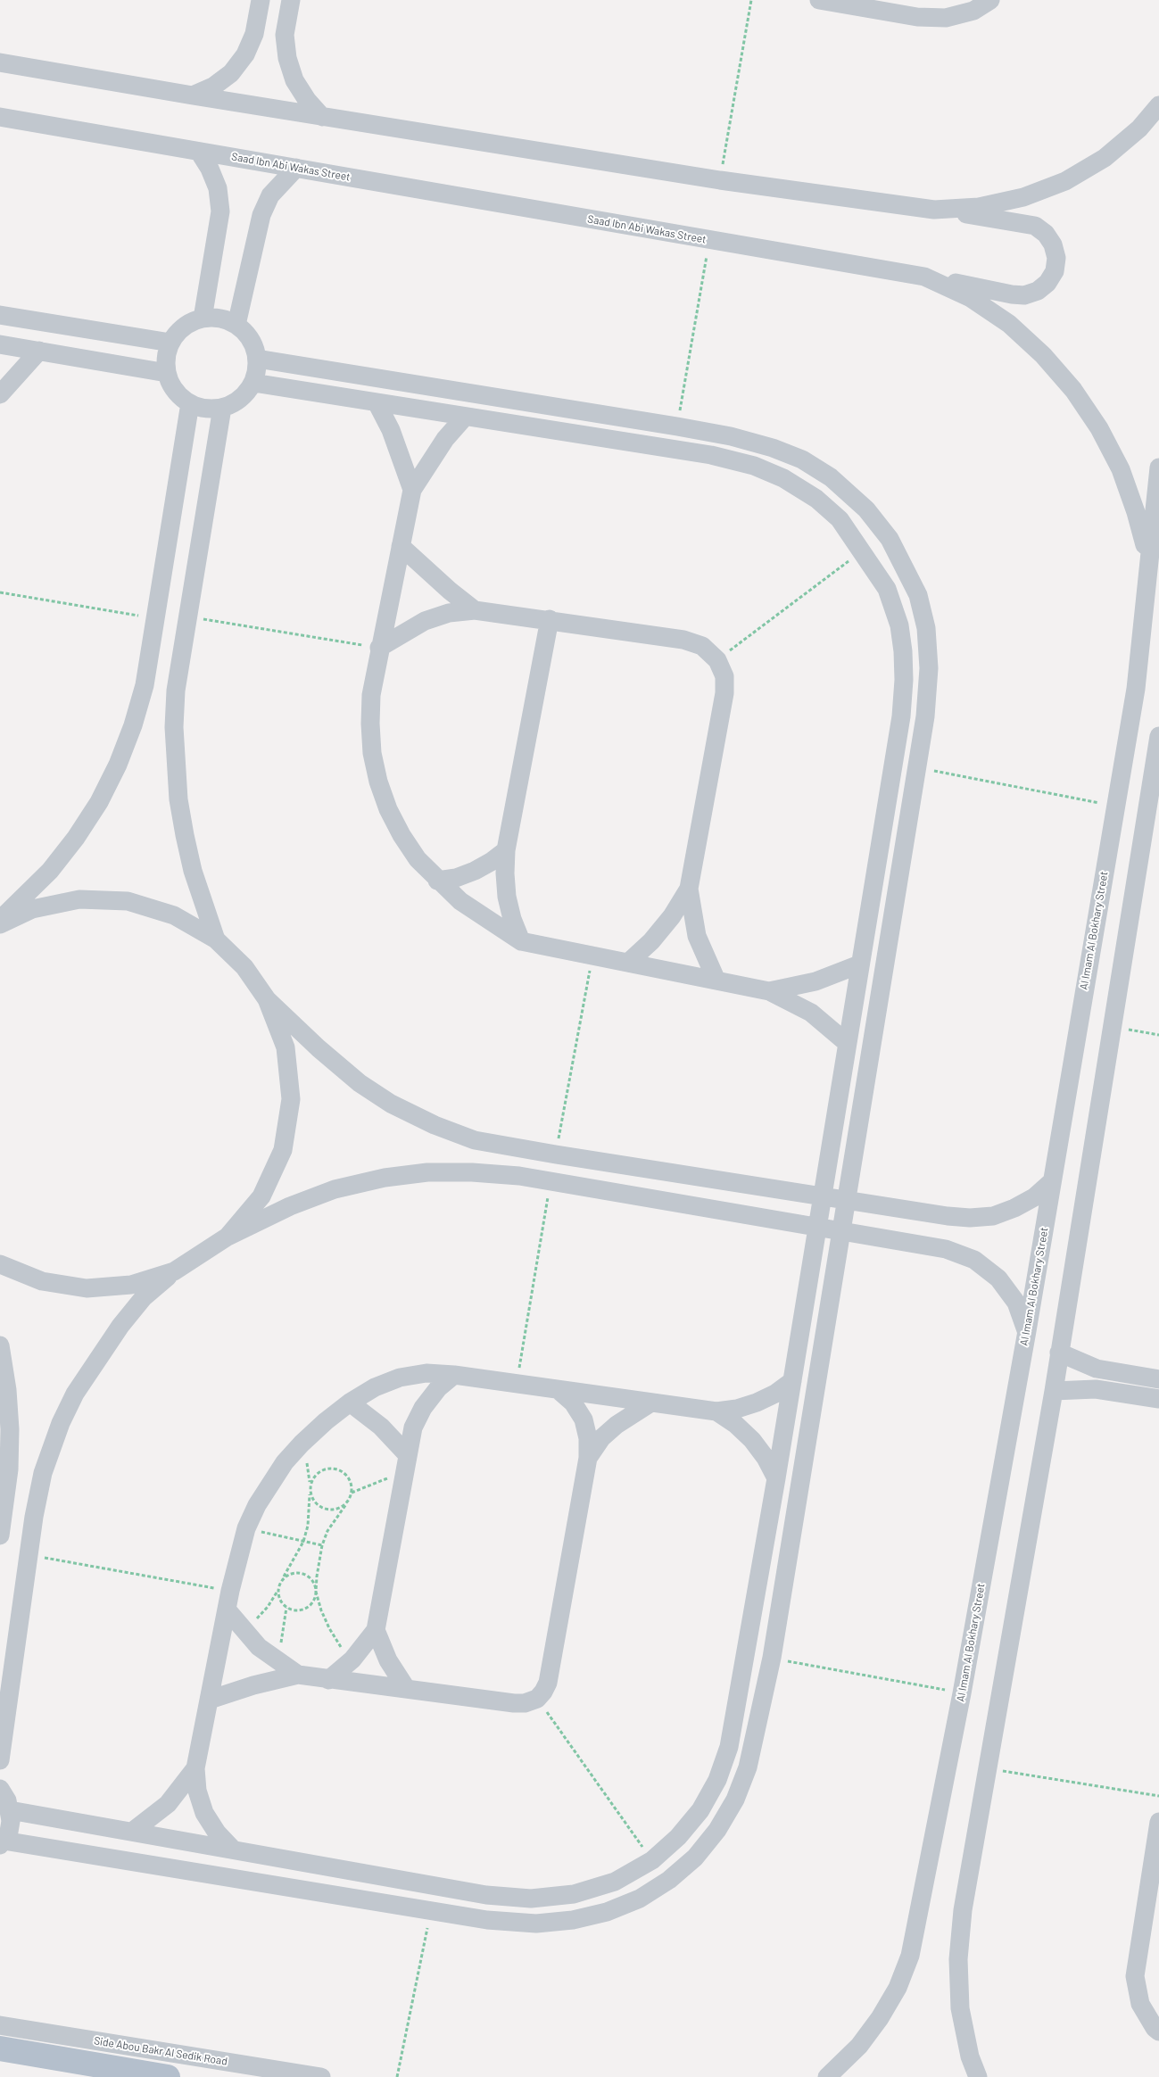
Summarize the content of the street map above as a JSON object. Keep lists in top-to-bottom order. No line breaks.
{"streets":{"street":["Saad Ibn Abi Wakas Street","Al Imam Al Bokhary Street","Side Abou Bakr Al Sedik Road"]},"crossings":[["Saad Ibn Abi Wakas Street","Al Imam Al Bokhary Street"]]}
